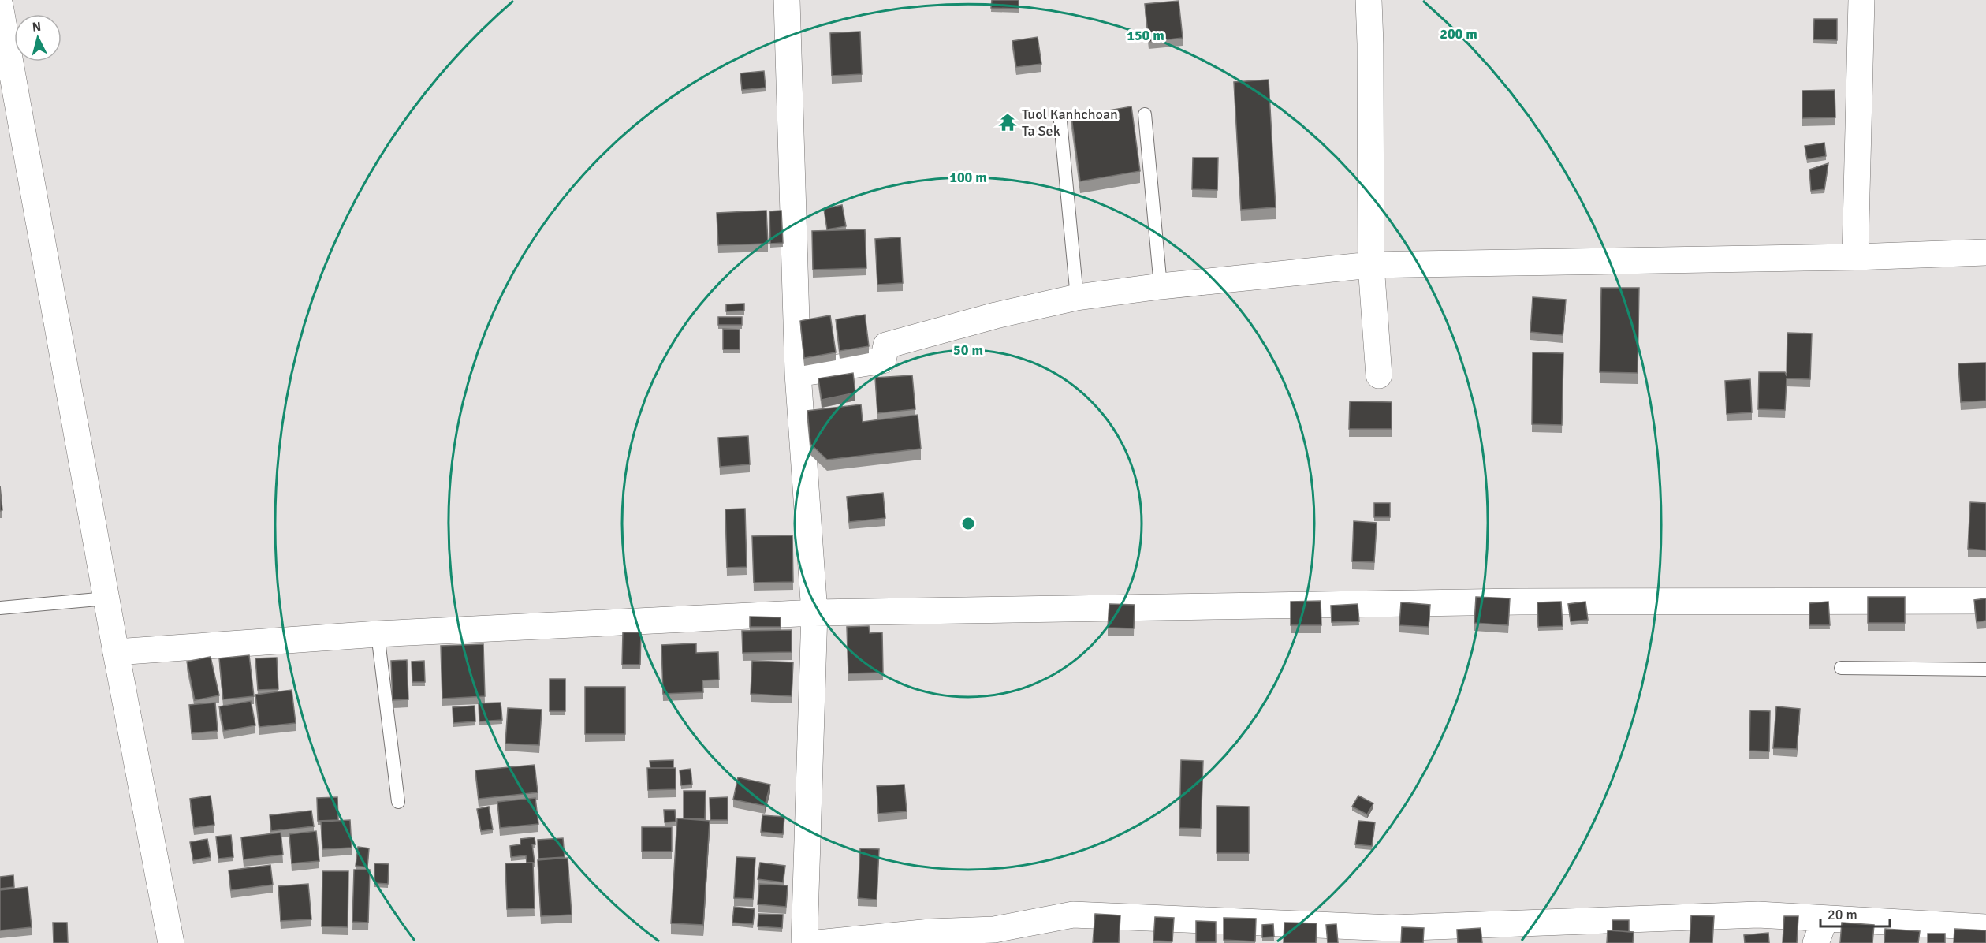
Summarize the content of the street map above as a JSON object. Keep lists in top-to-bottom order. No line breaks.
{"places":{"temple":["Tuol Kanhchoan Ta Sek"]},"scale_bar":"20 m","north":"top","rings":["200 m","150 m","100 m","50 m"]}
